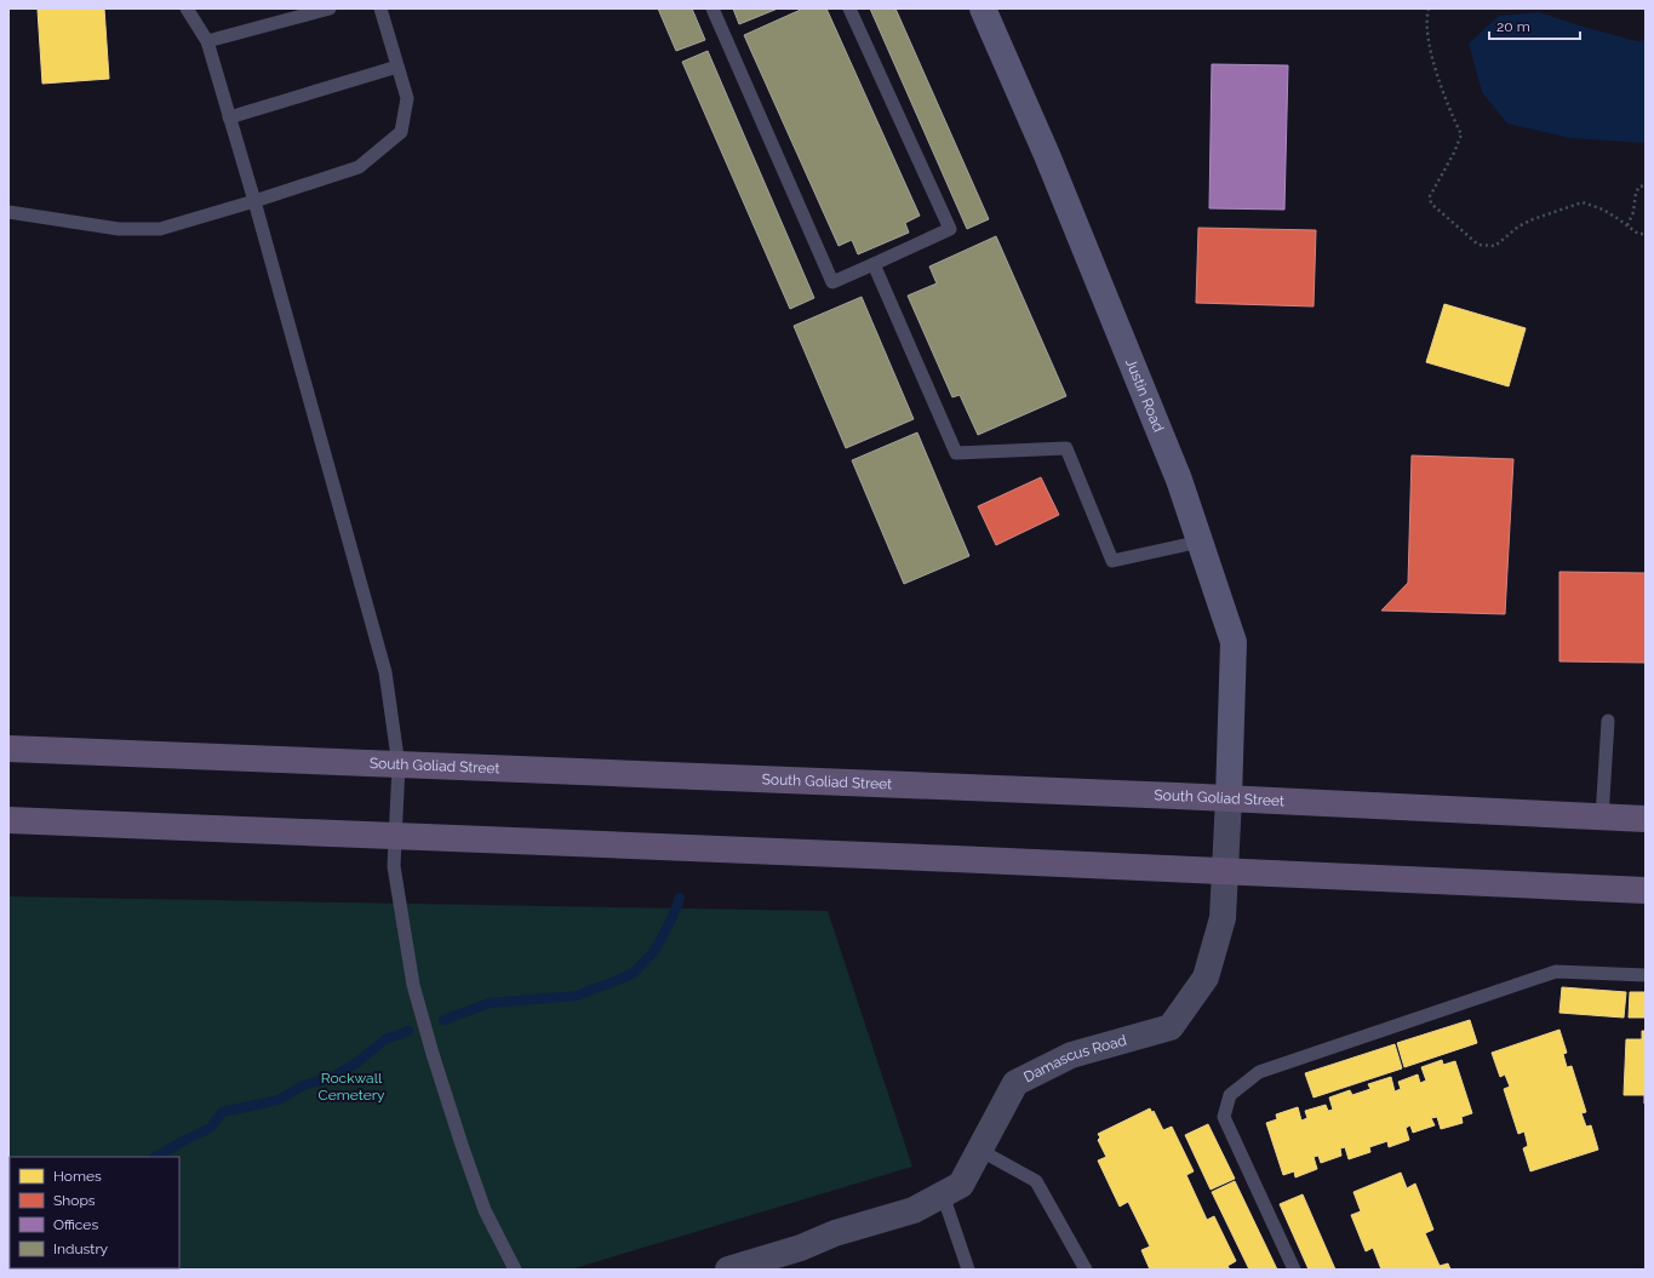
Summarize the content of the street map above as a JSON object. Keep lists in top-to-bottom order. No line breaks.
{"streets":{"main road":["South Goliad Street"],"street":["Justin Road","Damascus Road"]},"crossings":[["Justin Road","South Goliad Street"],["Justin Road","Damascus Road"],["South Goliad Street","Damascus Road"]],"parks":["Rockwall Cemetery"],"legend":["Homes","Shops","Offices","Industry"],"scale_bar":"20 m"}
